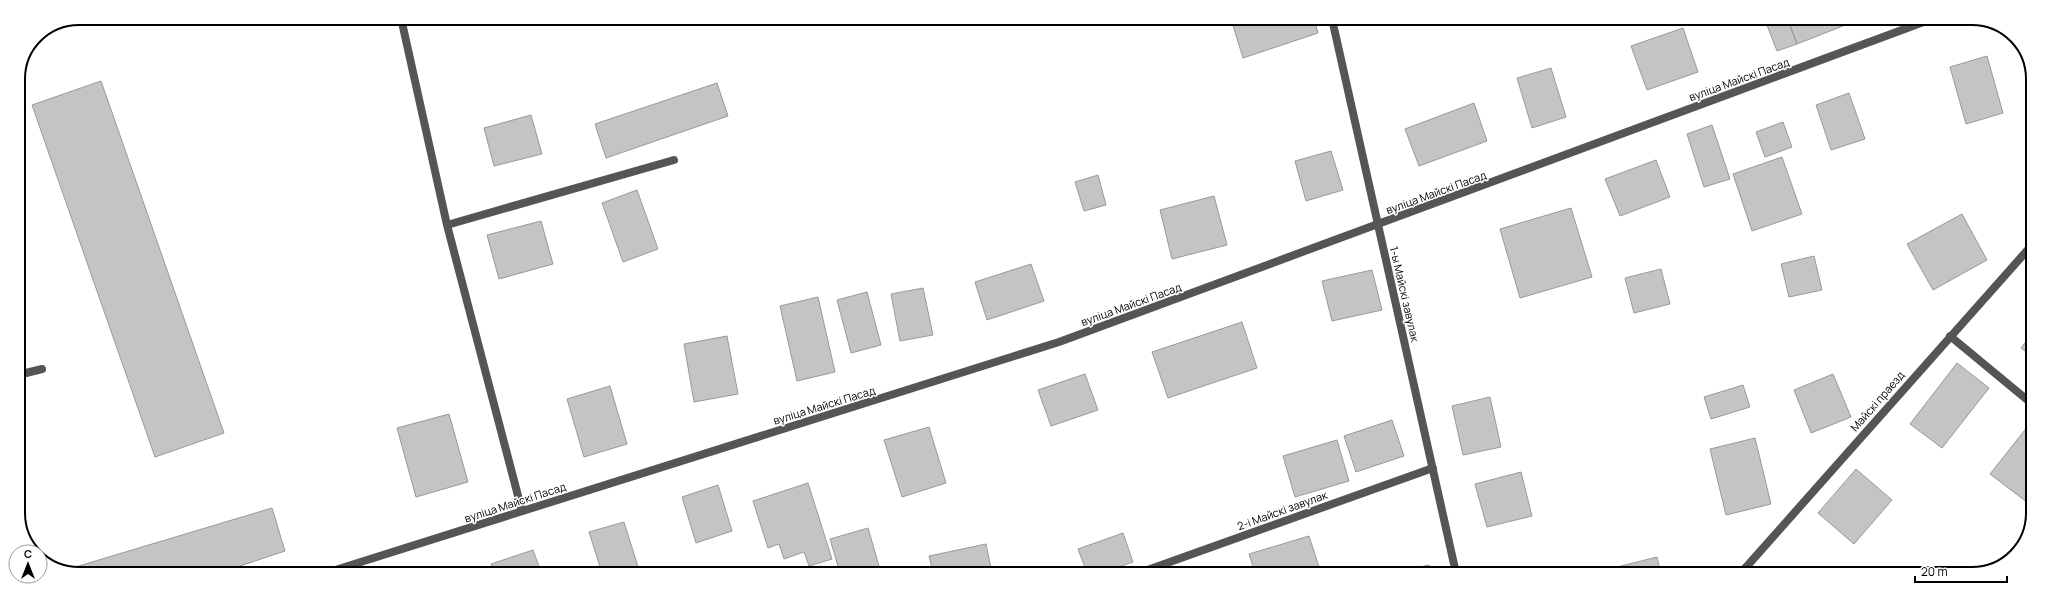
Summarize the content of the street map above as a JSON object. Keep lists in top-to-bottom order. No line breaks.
{"streets":{"street":["вуліца Майскі Пасад","1-ы Майскі завулак","Майскі праезд","2-і Майскі завулак"]},"crossings":[["вуліца Майскі Пасад","1-ы Майскі завулак"],["1-ы Майскі завулак","2-і Майскі завулак"]],"scale_bar":"20 m","north":"top"}
